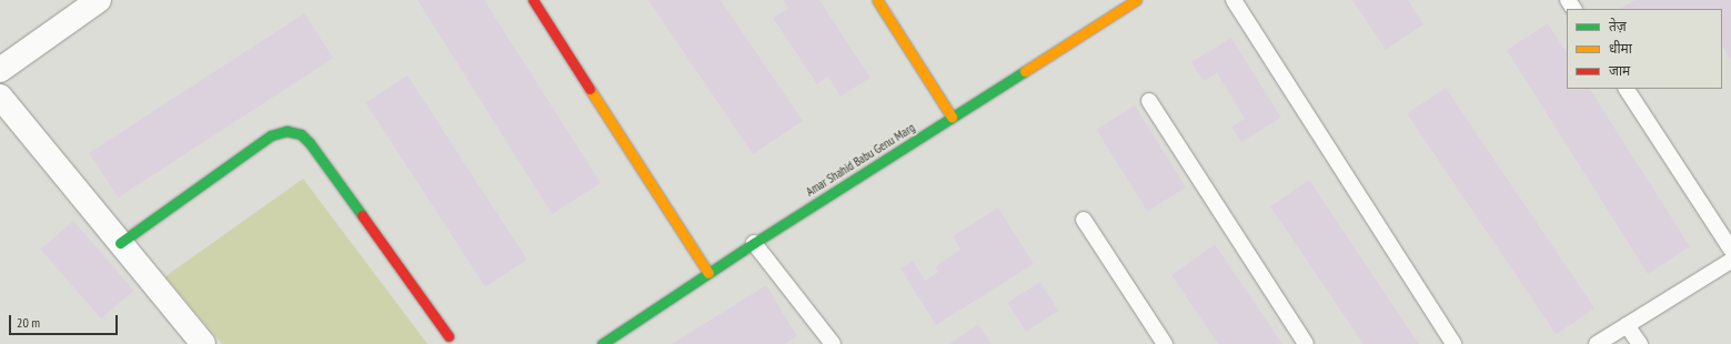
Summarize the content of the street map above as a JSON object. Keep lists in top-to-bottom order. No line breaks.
{"streets":{"street":["Amar Shahid Babu Genu Marg"]},"legend":["तेज़","धीमा","जाम"],"scale_bar":"20 m"}
